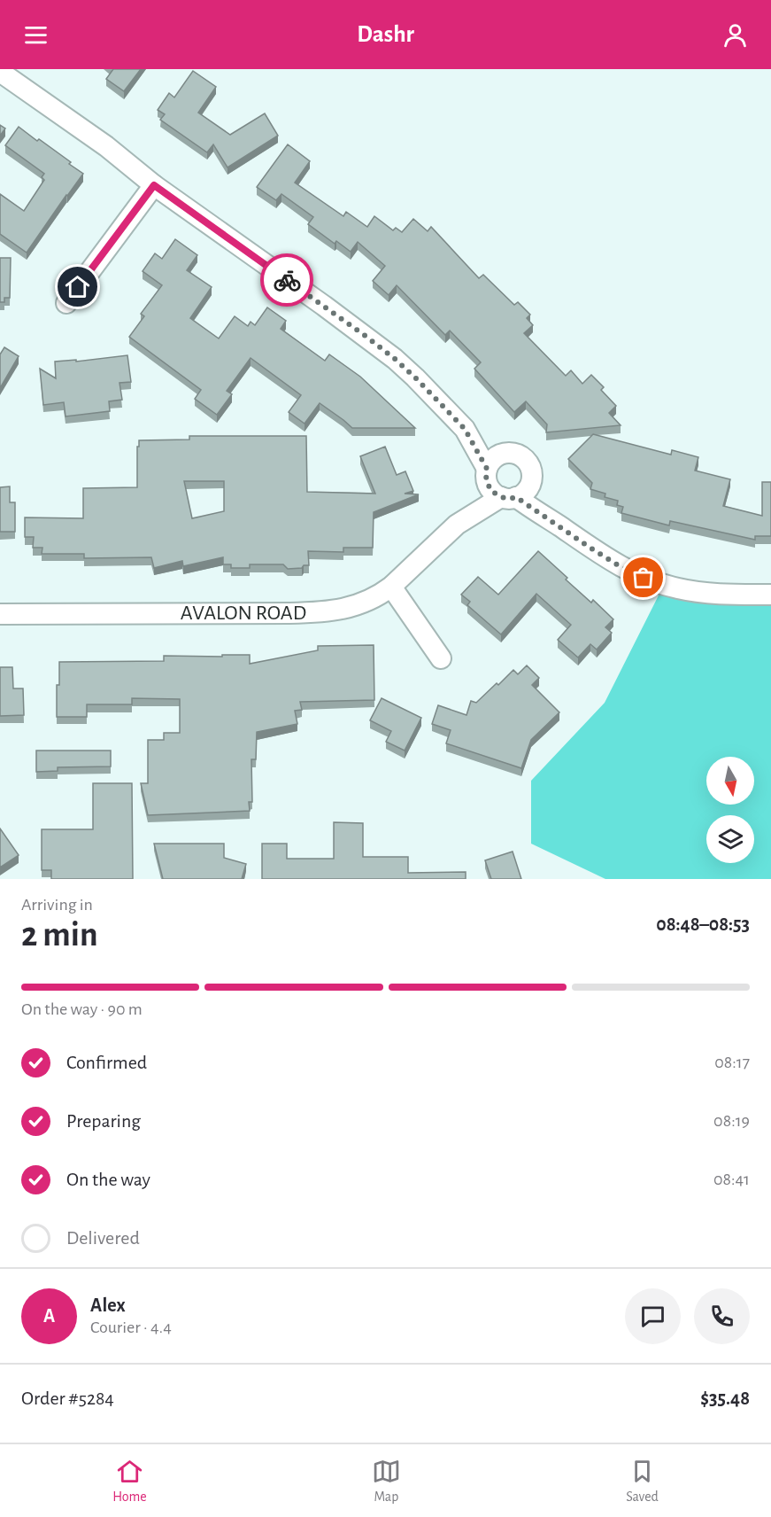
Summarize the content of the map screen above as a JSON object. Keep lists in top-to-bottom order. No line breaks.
{"streets":{"street":["AVALON ROAD"]},"north":"bottom","page":{"header":"Dashr","heading":["2 min","Arriving in","08:48–08:53"],"panel":["Alex","Courier · 4.4","Order #5284","$35.48"],"bar":"On the way · 90 m","list":[["Confirmed","08:17"],["Preparing","08:19"],["On the way","08:41"],"Delivered"],"round":"A","tabs":["Home","Map","Saved"]}}
